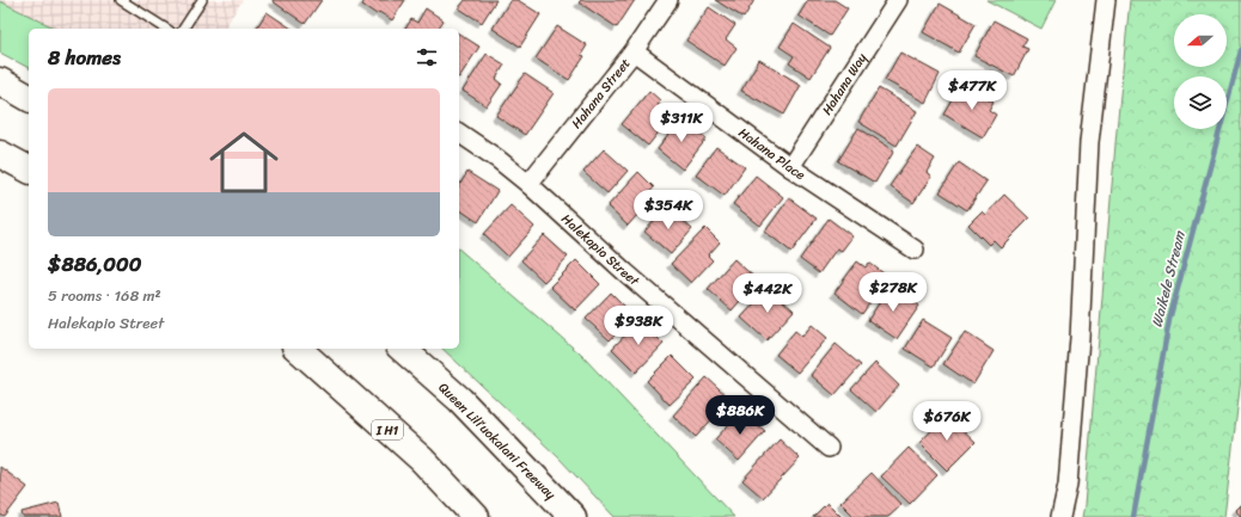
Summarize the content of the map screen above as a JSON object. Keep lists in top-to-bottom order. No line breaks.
{"streets":{"highway":["I H1","Queen Liliʻuokalani Freeway"],"street":["Hahana Way","Hahana Street","Hahana Place","Halekapio Street"]},"crossings":[["Hahana Way","Hahana Place"],["Hahana Street","Hahana Place"],["Hahana Street","Halekapio Street"]],"water":["Waikele Stream"],"north":"left","page":{"heading":"8 homes","price":["$477K","$311K","$354K","$278K","$442K","$938K","$886K","$676K"],"list":[{"name":"$886,000","note":"5 rooms · 168 m² · Halekapio Street"}]}}
